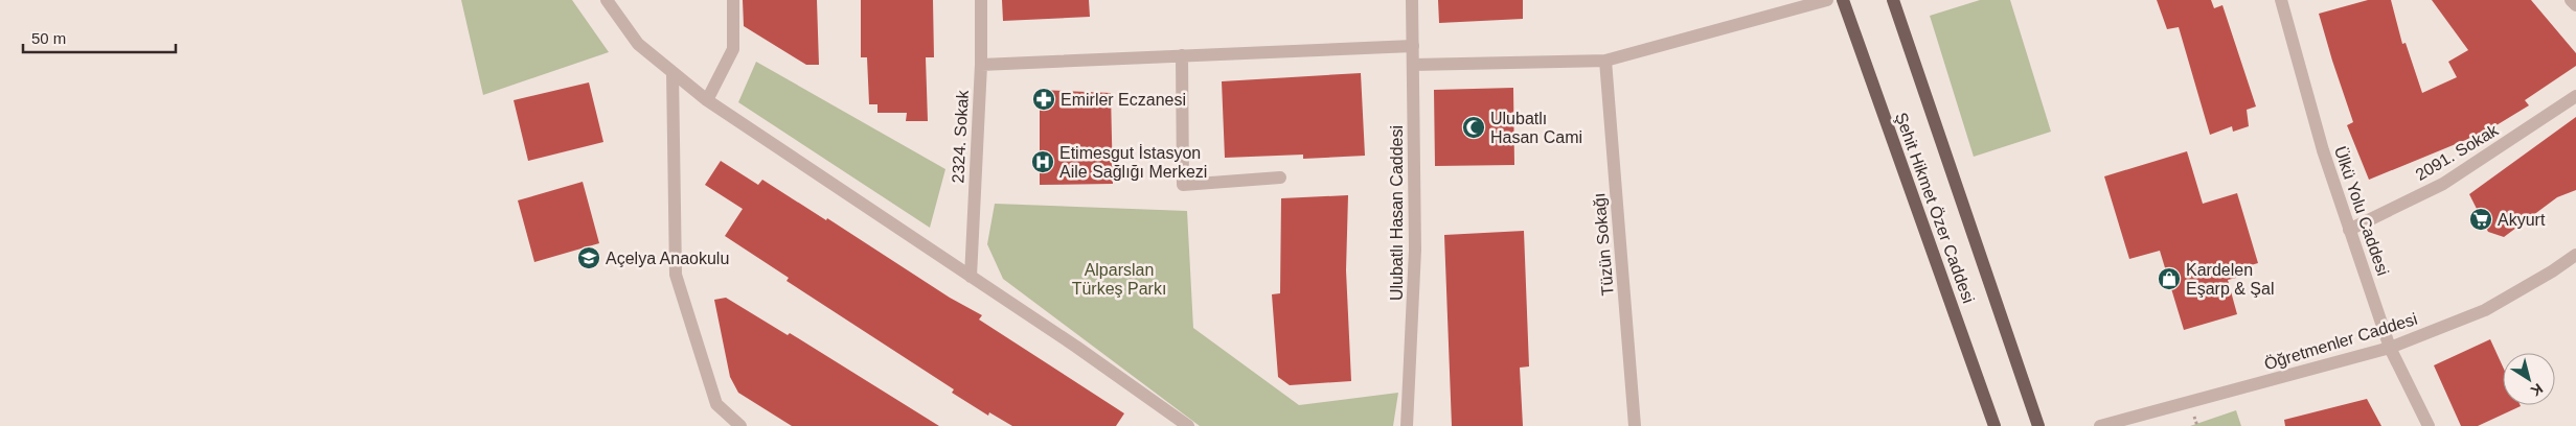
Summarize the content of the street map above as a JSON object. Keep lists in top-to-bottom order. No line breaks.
{"streets":{"main road":["Şehit Hikmet Özer Caddesi"],"street":["2324. Sokak","2091. Sokak","Ülkü Yolu Caddesi","Ulubatlı Hasan Caddesi","Tüzün Sokağı","Öğretmenler Caddesi"]},"crossings":[["2091. Sokak","Ülkü Yolu Caddesi"],["Ülkü Yolu Caddesi","Öğretmenler Caddesi"]],"parks":["Alparslan Türkeş Parkı"],"places":{"pharmacy":["Emirler Eczanesi"],"mosque":["Ulubatlı Hasan Cami"],"hospital":["Etimesgut İstasyon Aile Sağlığı Merkezi"],"supermarket":["Akyurt"],"school or university":["Açelya Anaokulu"],"shop":["Kardelen Eşarp & Şal"]},"scale_bar":"50 m","north":"bottom right"}
